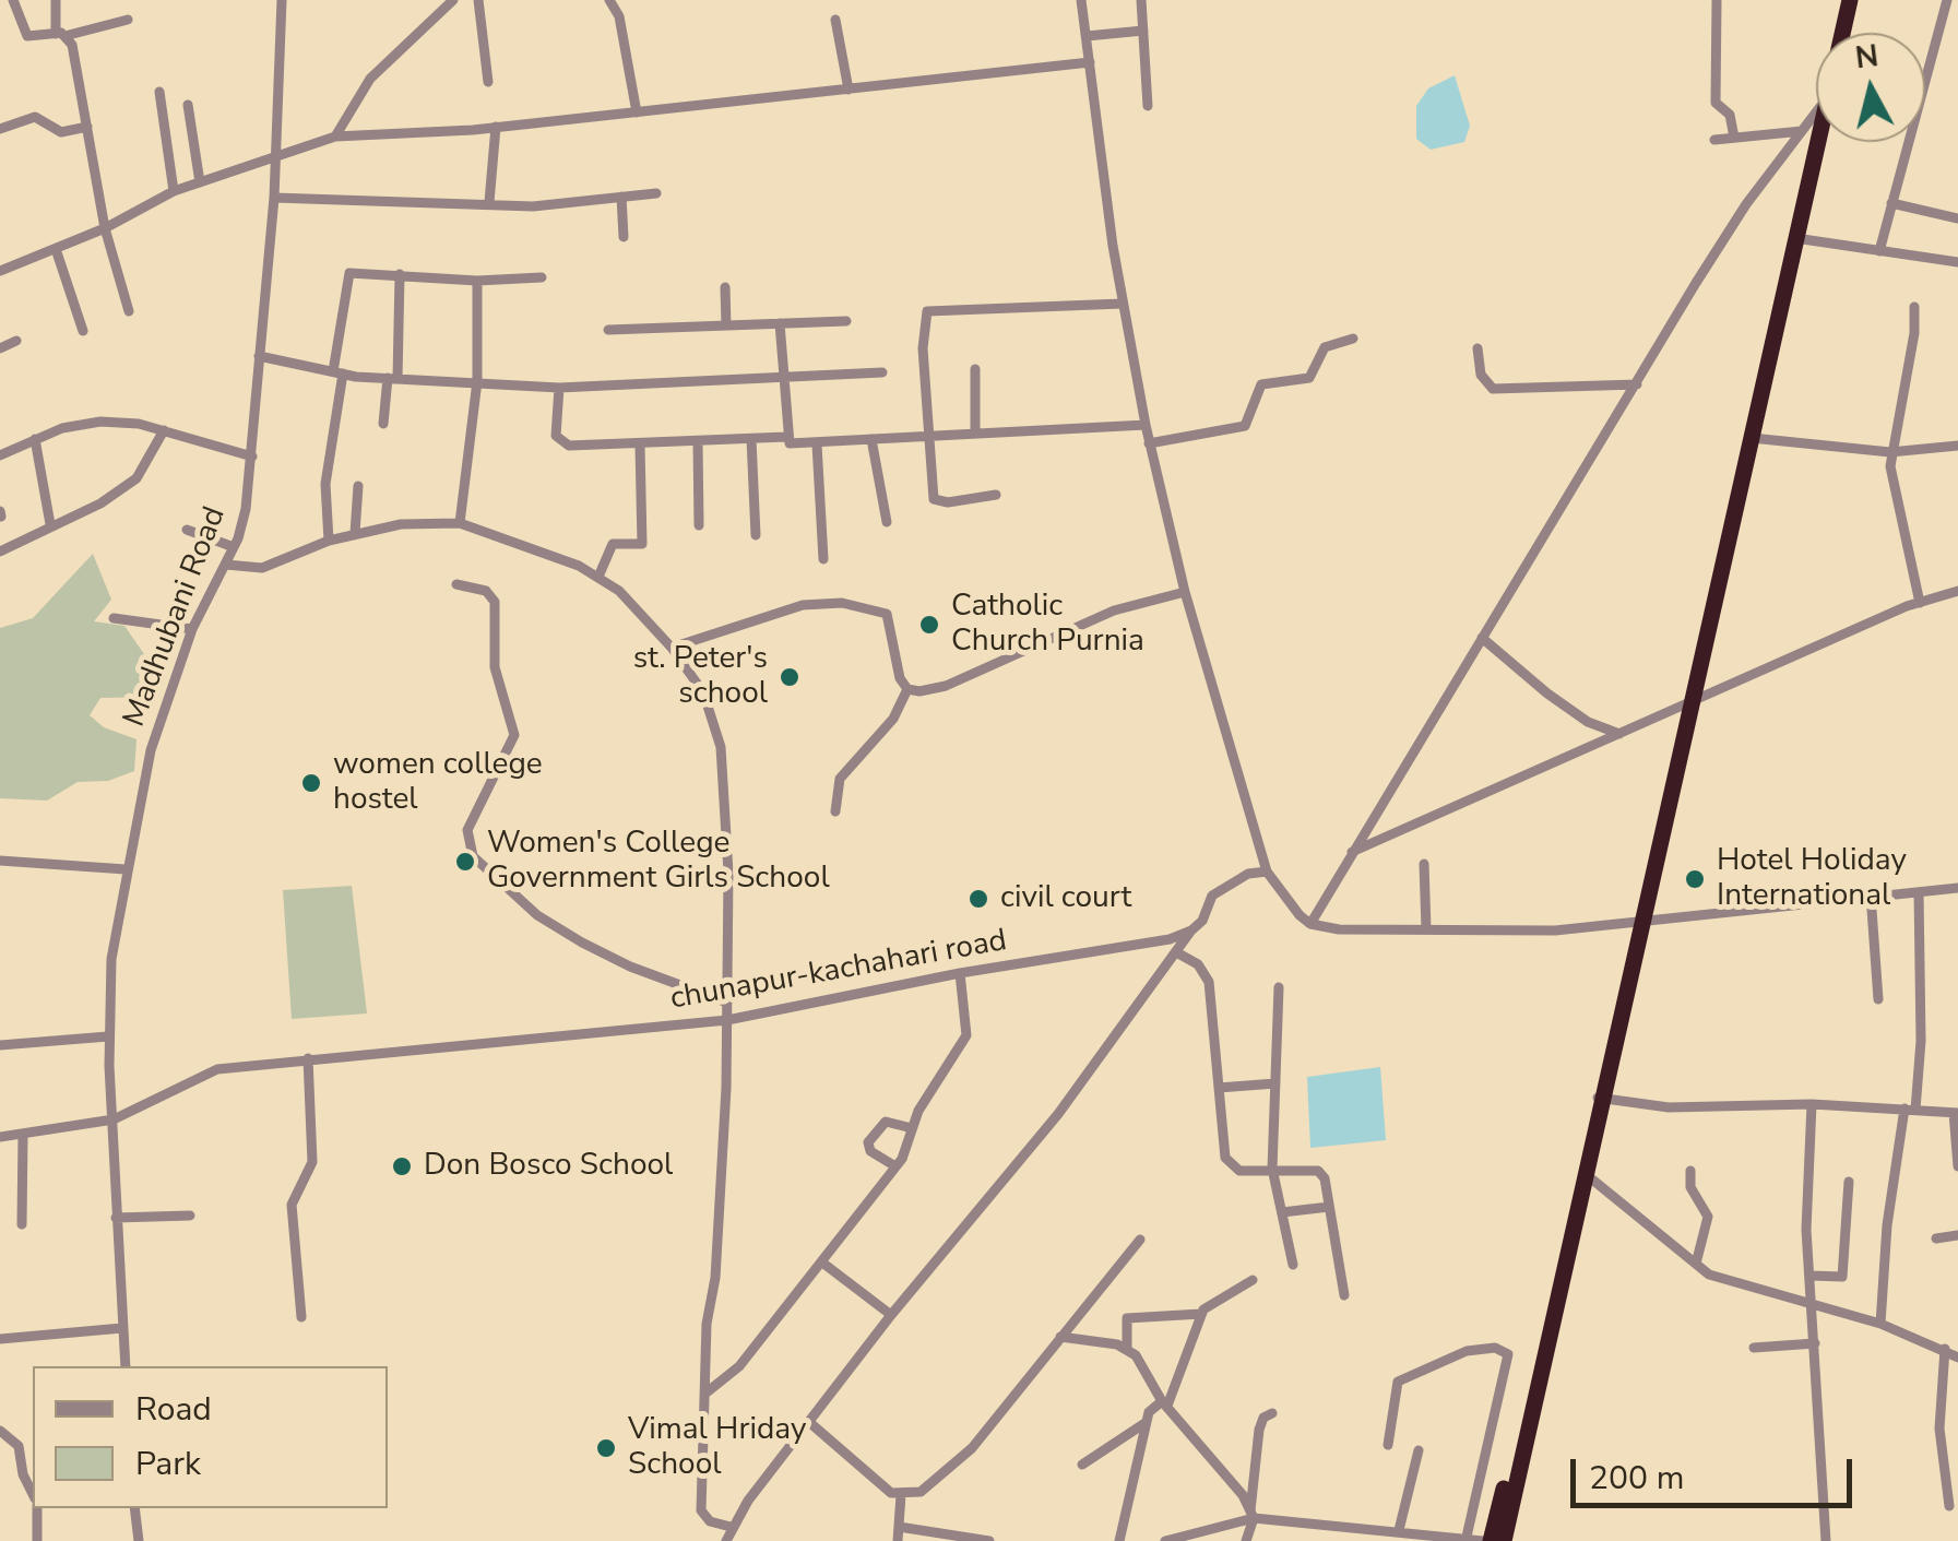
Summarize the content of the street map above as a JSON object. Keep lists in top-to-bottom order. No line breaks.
{"streets":{"street":["Madhubani Road","chunapur-kachahari road"]},"crossings":[["Madhubani Road","chunapur-kachahari road"]],"places":["Catholic Church Purnia","st. Peter's school","women college hostel","Women's College Government Girls School","Hotel Holiday International","civil court","Don Bosco School","Vimal Hriday School"],"legend":["Road","Park"],"scale_bar":"200 m","north":"top"}
